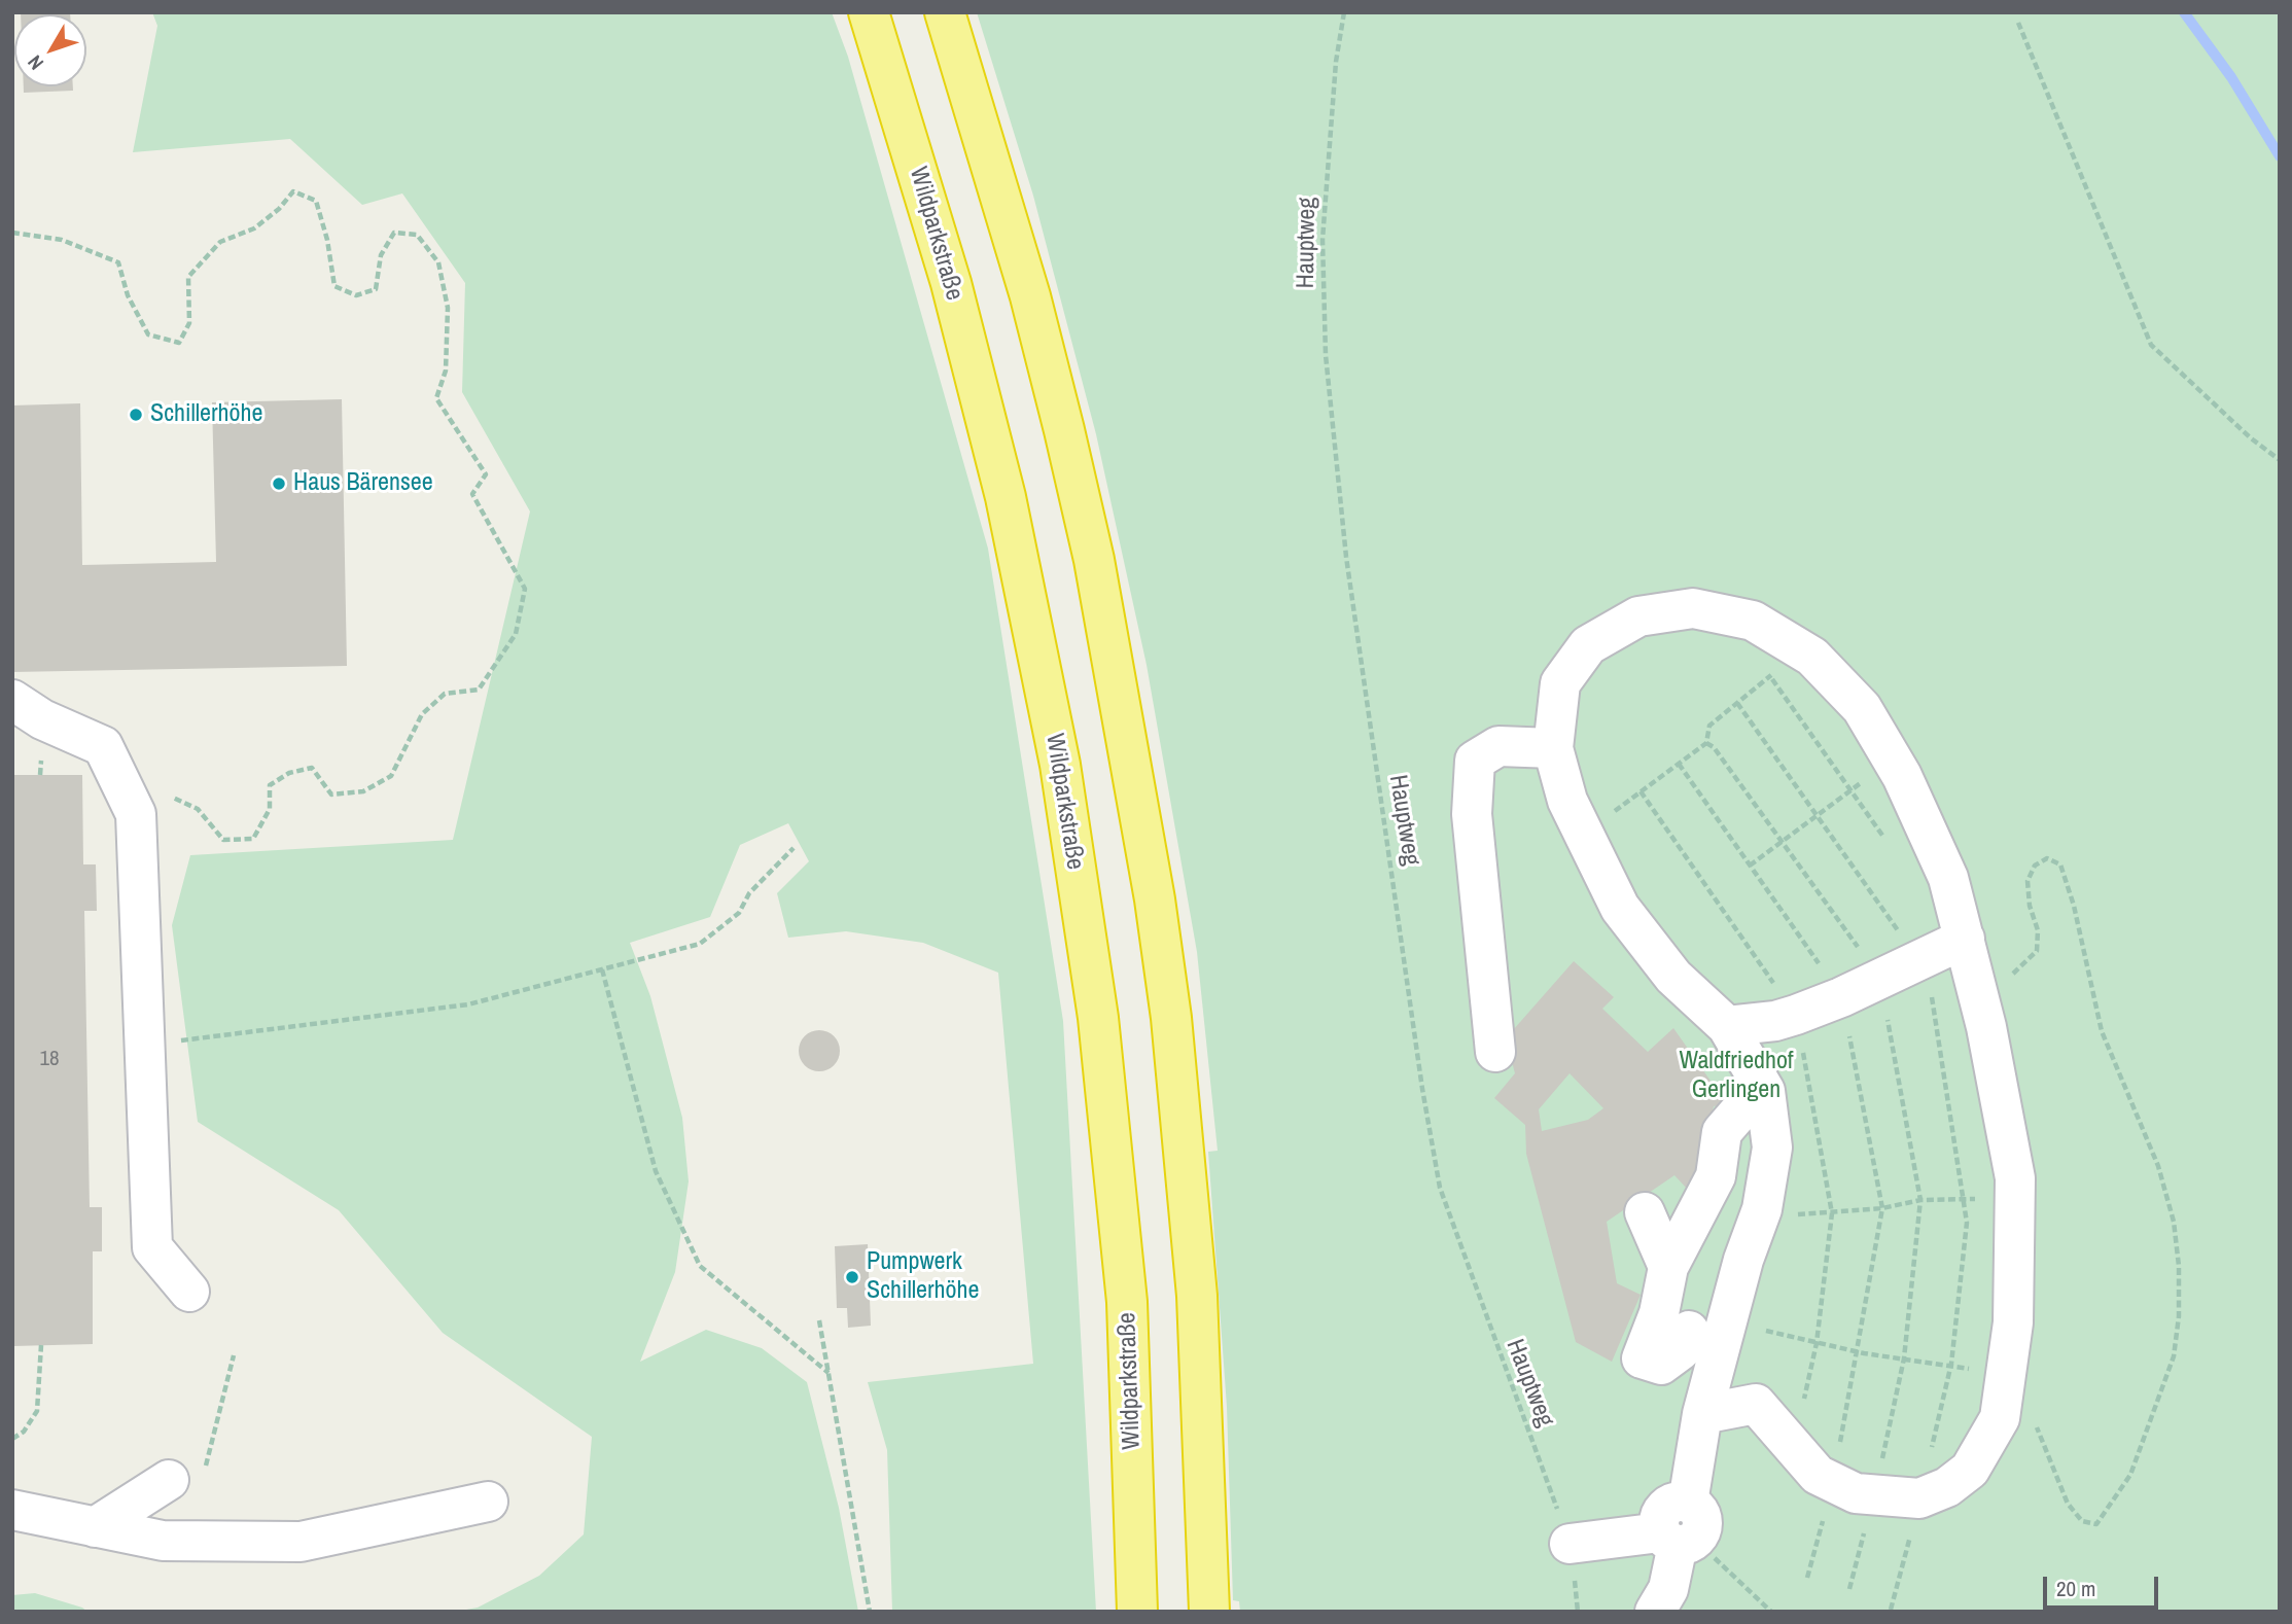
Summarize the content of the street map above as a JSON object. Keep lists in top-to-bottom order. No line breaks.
{"streets":{"highway":["Wildparkstraße"],"path":["Hauptweg"]},"parks":["Waldfriedhof Gerlingen"],"places":["Schillerhöhe","Haus Bärensee","Pumpwerk Schillerhöhe"],"house_numbers":["18"],"scale_bar":"20 m","north":"bottom left"}
